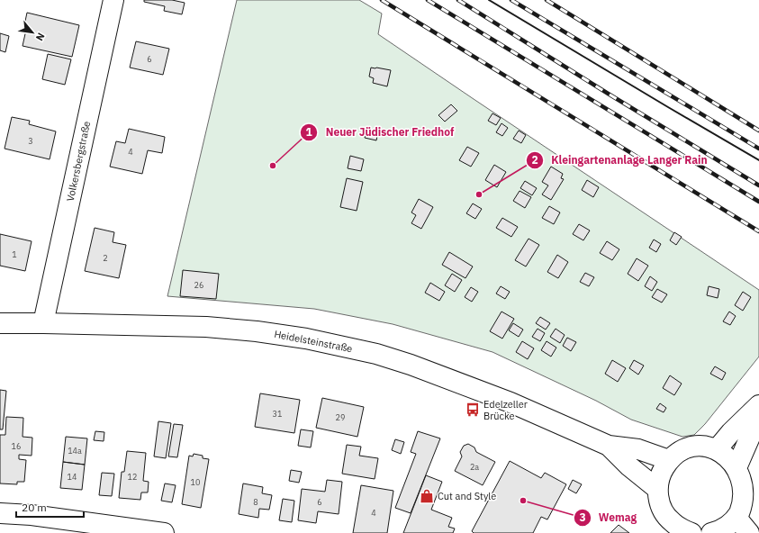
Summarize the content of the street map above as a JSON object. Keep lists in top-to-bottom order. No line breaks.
{"streets":{"main road":["Volkersbergstraße","Heidelsteinstraße"]},"crossings":[["Volkersbergstraße","Heidelsteinstraße"]],"places":{"other":["Neuer Jüdischer Friedhof","Kleingartenanlage Langer Rain","Wemag"],"bus stop":["Edelzeller Brücke"],"shop":["Cut and Style"]},"house_numbers":["6","3","4","1","2","26","31","29","16","14a","2a","14","12","10","8","6","4"],"scale_bar":"20 m","north":"bottom right"}
